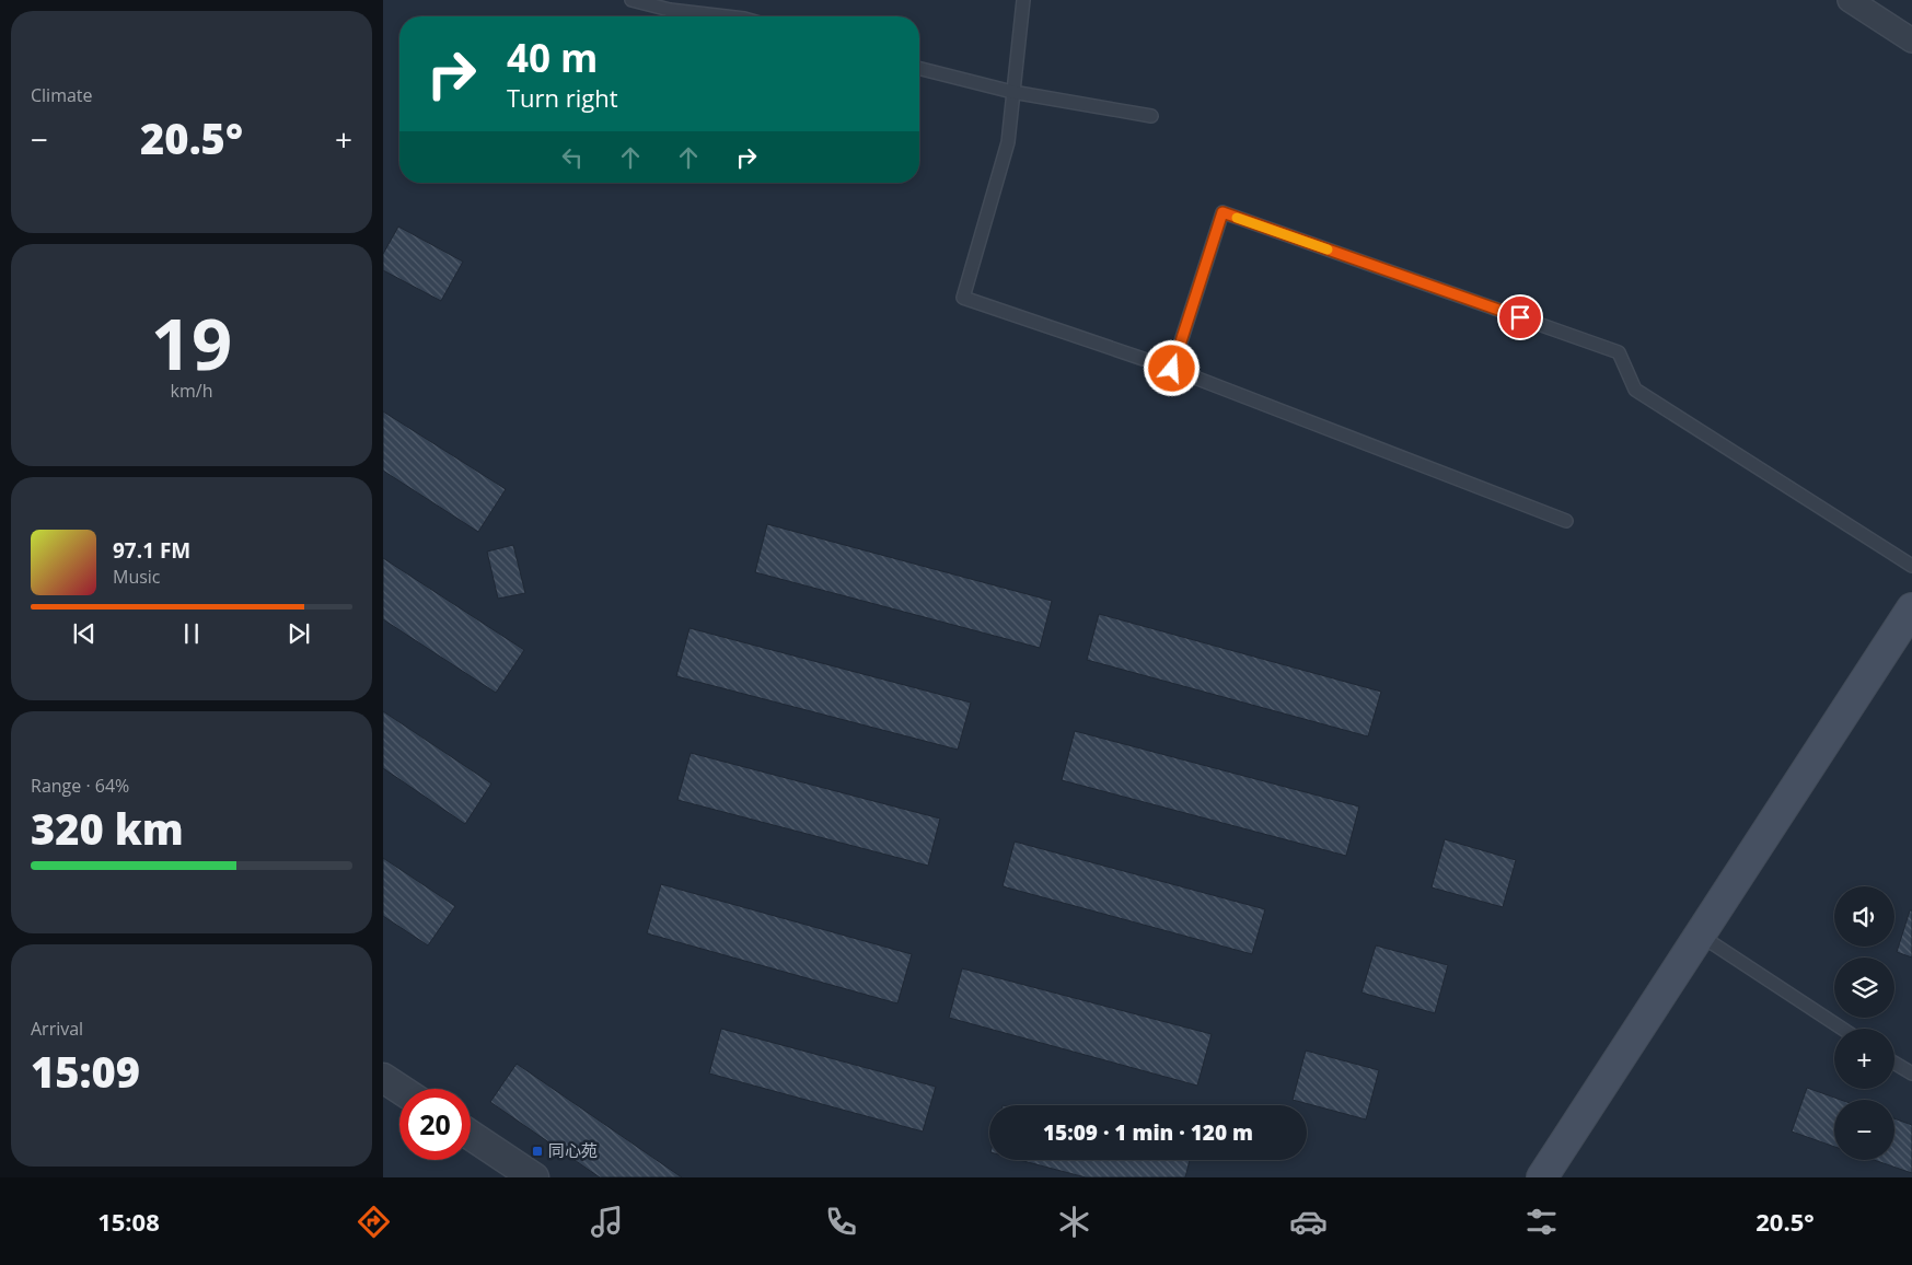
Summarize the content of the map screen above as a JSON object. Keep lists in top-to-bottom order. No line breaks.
{"places":{"transit":["同心苑"]},"page":{"tile":["Climate",["19","km/h"],["Range · 64%","320 km"],["Arrival","15:09"]],"turn":["40 m","Turn right"],"heat":["−","20.5°","+"],"song":["97.1 FM","Music"],"map_buttons":["+","−"],"limit":"20","trip":"15:09 · 1 min · 120 m","tabs":["15:08","20.5°"]}}
